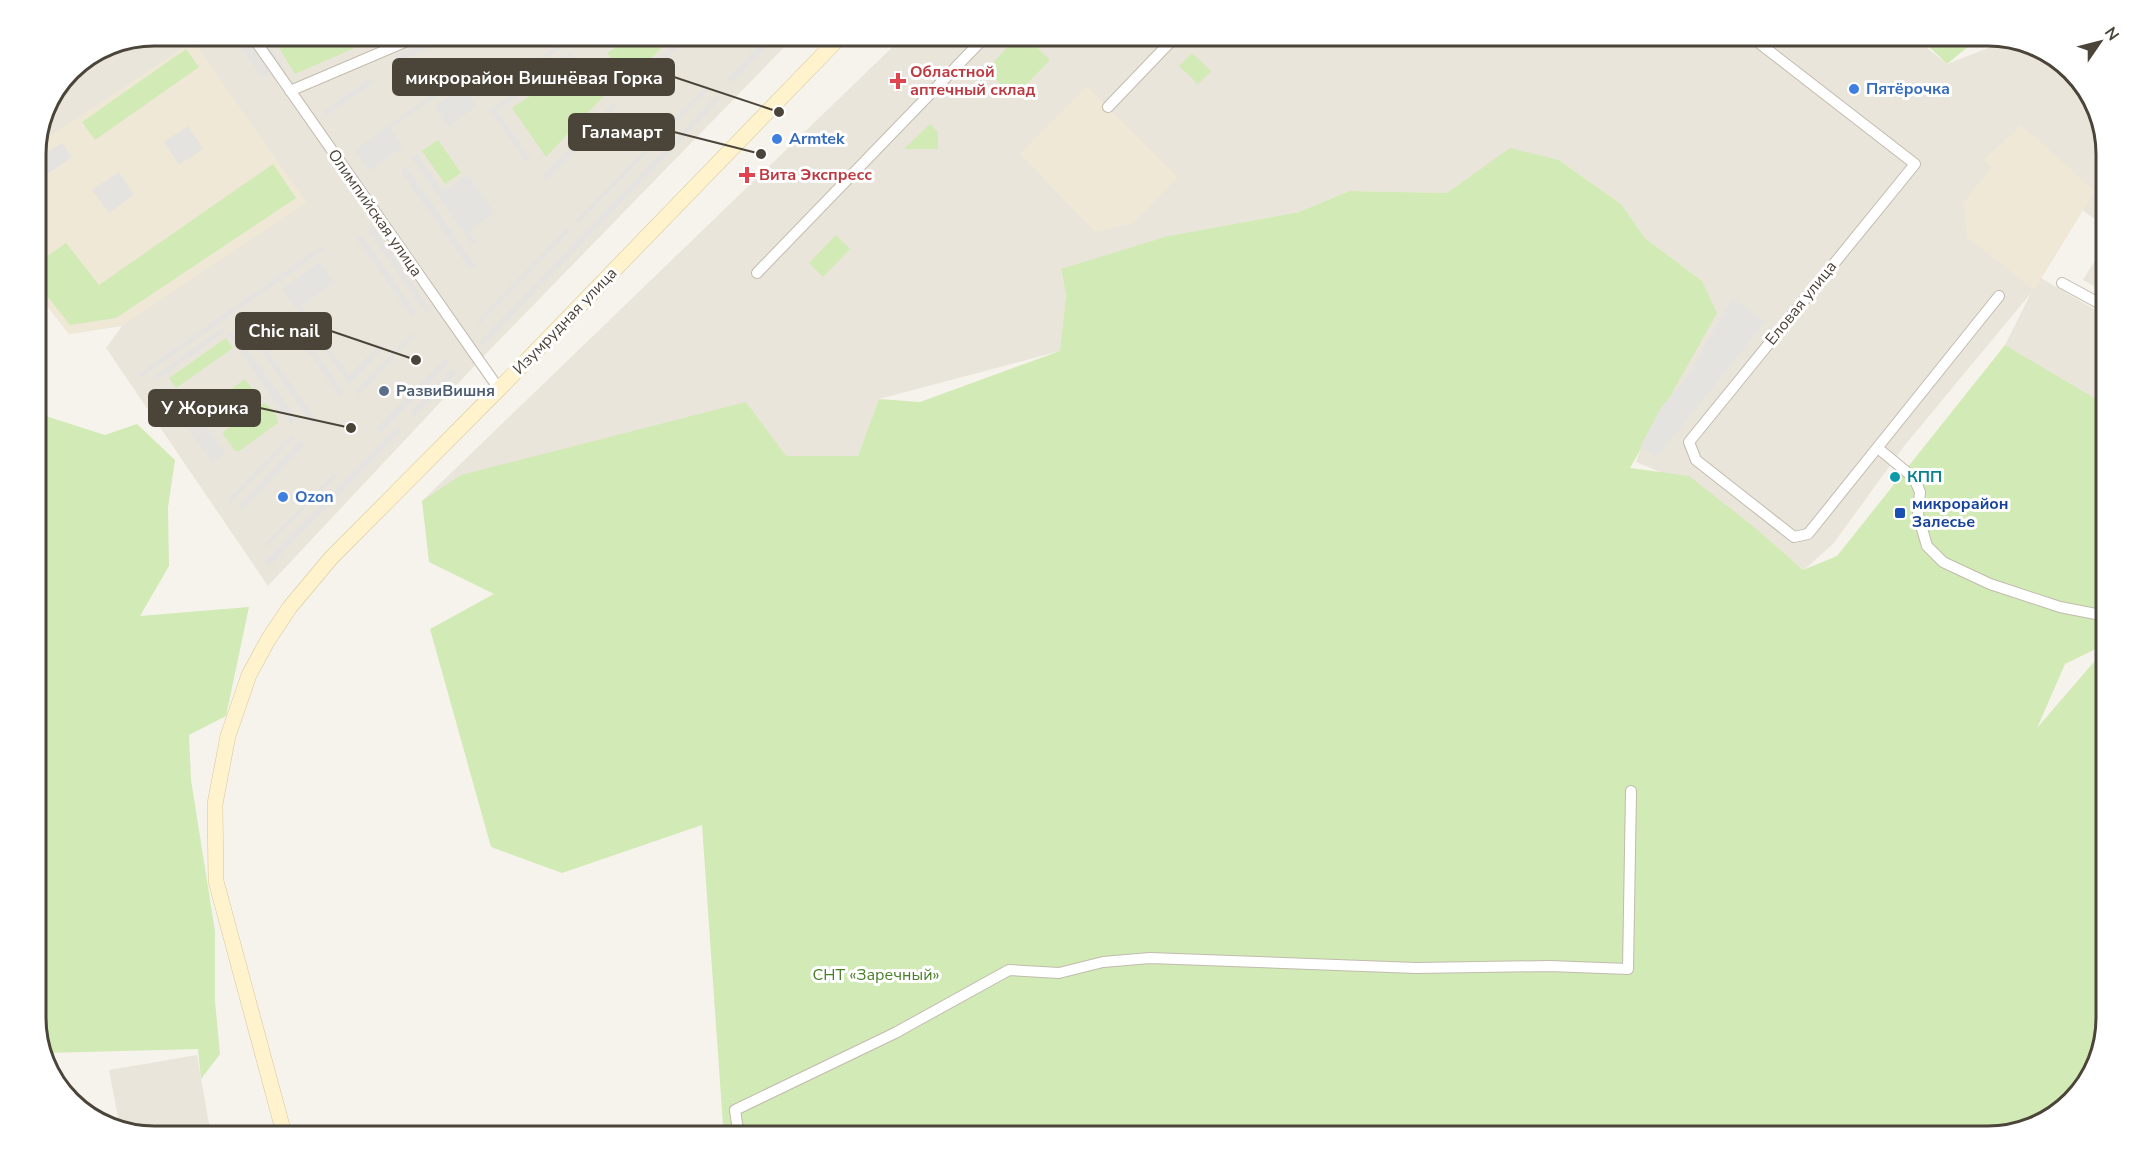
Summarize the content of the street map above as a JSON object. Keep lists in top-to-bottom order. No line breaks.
{"streets":{"street":["Олимпийская улица","Еловая улица","Изумрудная улица"]},"crossings":[["Олимпийская улица","Изумрудная улица"]],"parks":["СНТ «Заречный»"],"places":{"health":["Областной аптечный склад","Вита Экспресс"],"other":["Пятёрочка","микрорайон Вишнёвая Горка","Armtek","Галамарт","Chic nail","РазвиВишня","У Жорика","КПП","Ozon"],"transit":["микрорайон Залесье"]},"north":"top right"}
